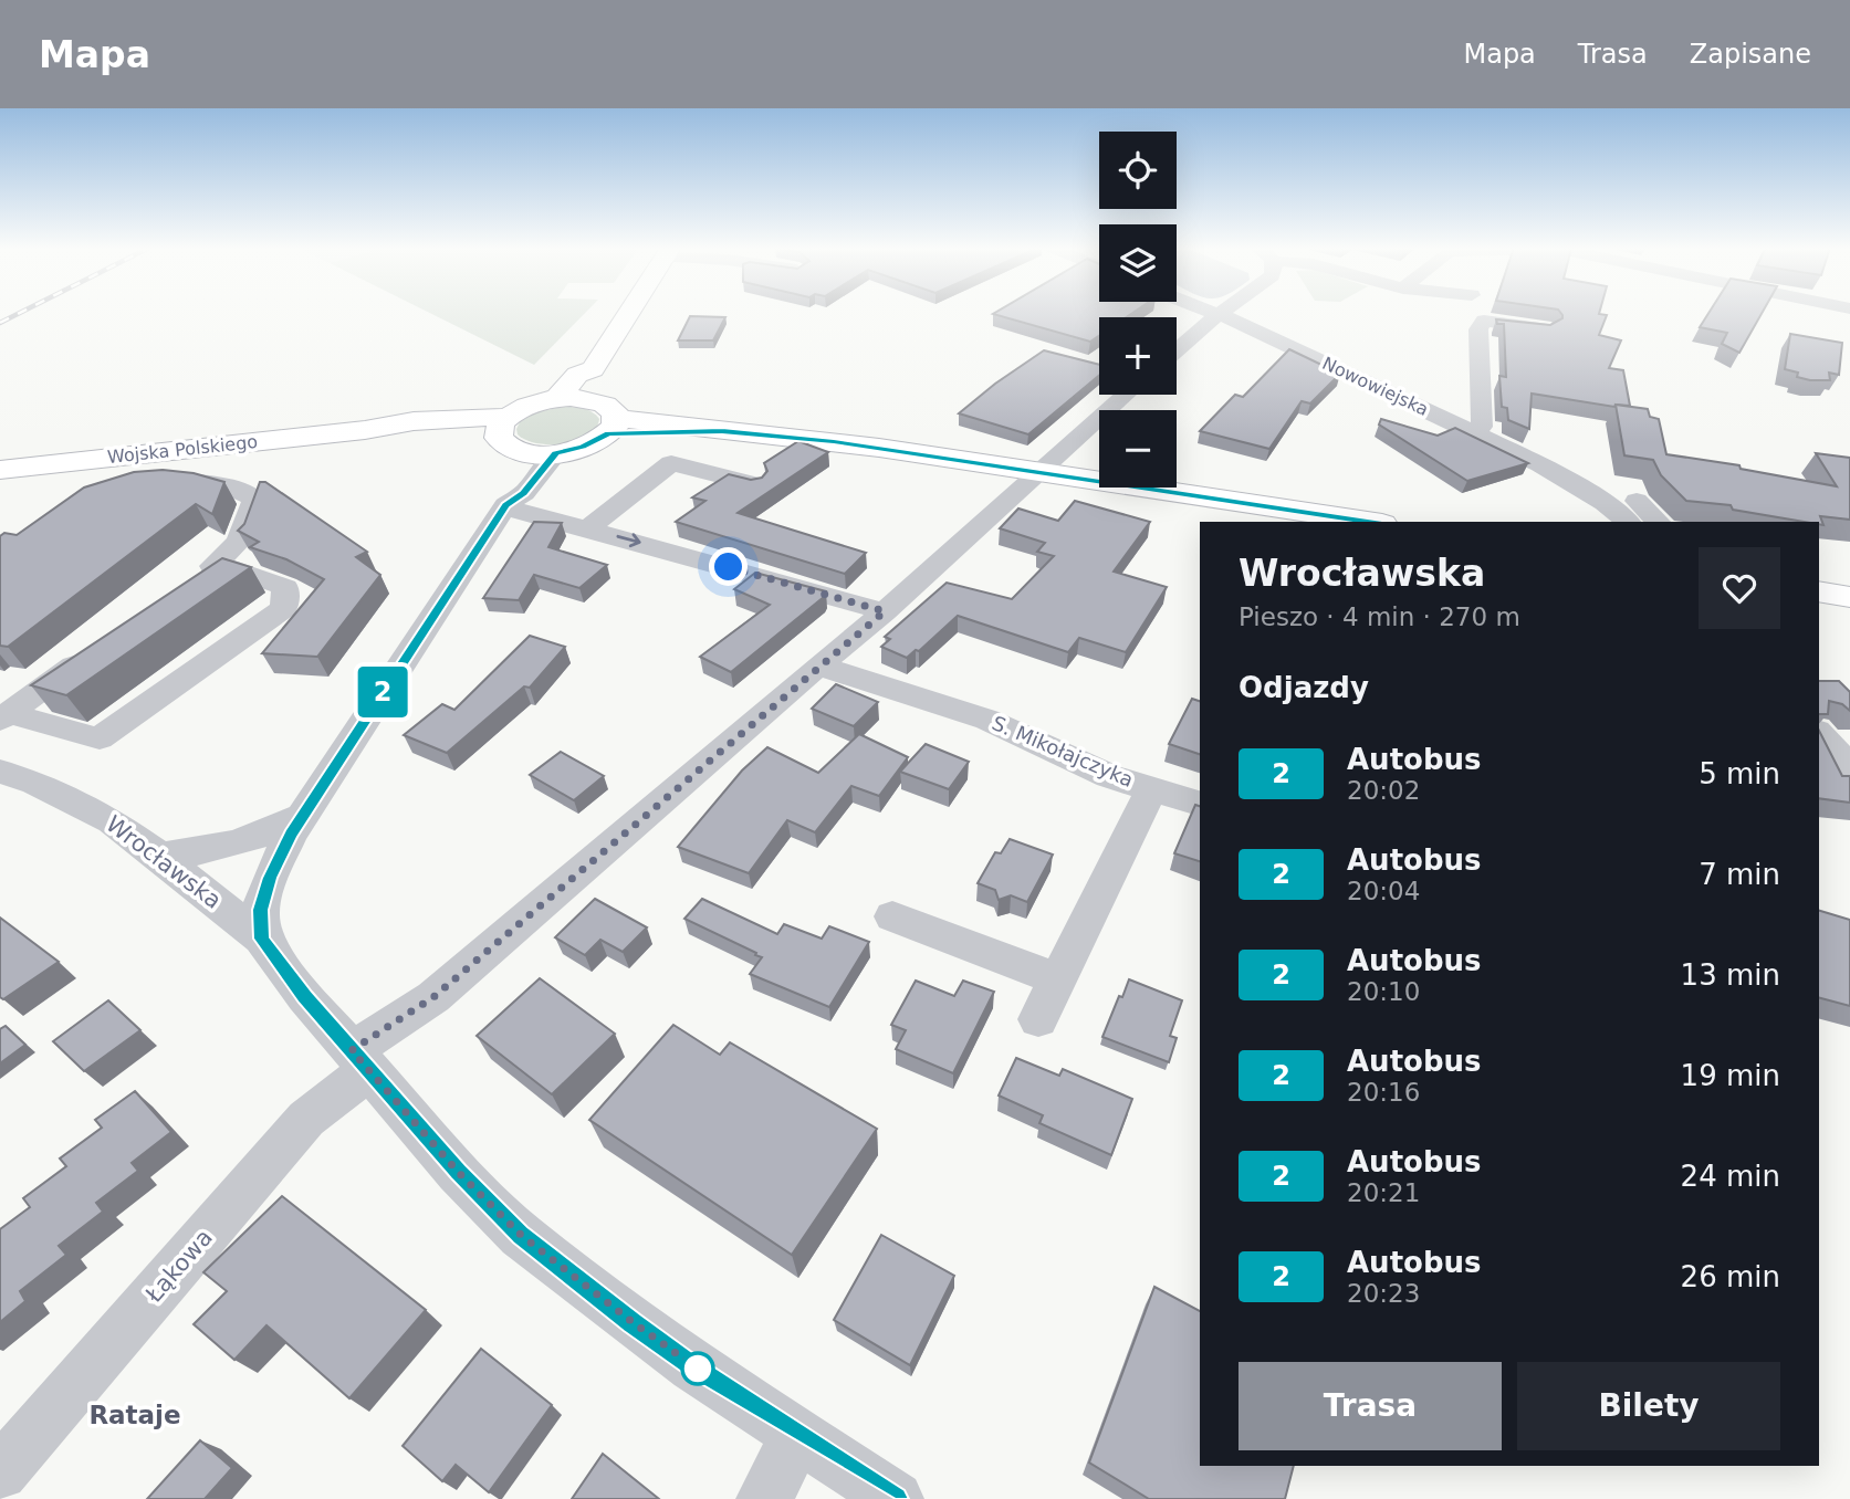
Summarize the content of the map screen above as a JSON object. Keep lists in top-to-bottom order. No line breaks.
{"streets":{"main road":["Wojska Polskiego"],"street":["Nowowiejska","S. Mikołajczyka","Wrocławska","Łąkowa"]},"crossings":[["S. Mikołajczyka","Łąkowa"],["Wrocławska","Łąkowa"]],"districts":["Rataje"],"lines":["bus line 2"],"page":{"header":"Mapa","nav":["Mapa","Trasa","Zapisane"],"on_map":"2","map_buttons":["+","−"],"heading":[["Wrocławska","Pieszo · 4 min · 270 m"],"Odjazdy"],"list":[{"mark":"2","name":"Autobus","note":"20:02","value":"5 min"},{"mark":"2","name":"Autobus","note":"20:04","value":"7 min"},{"mark":"2","name":"Autobus","note":"20:10","value":"13 min"},{"mark":"2","name":"Autobus","note":"20:16","value":"19 min"},{"mark":"2","name":"Autobus","note":"20:21","value":"24 min"},{"mark":"2","name":"Autobus","note":"20:23","value":"26 min"}],"buttons":["Trasa","Bilety"]}}
